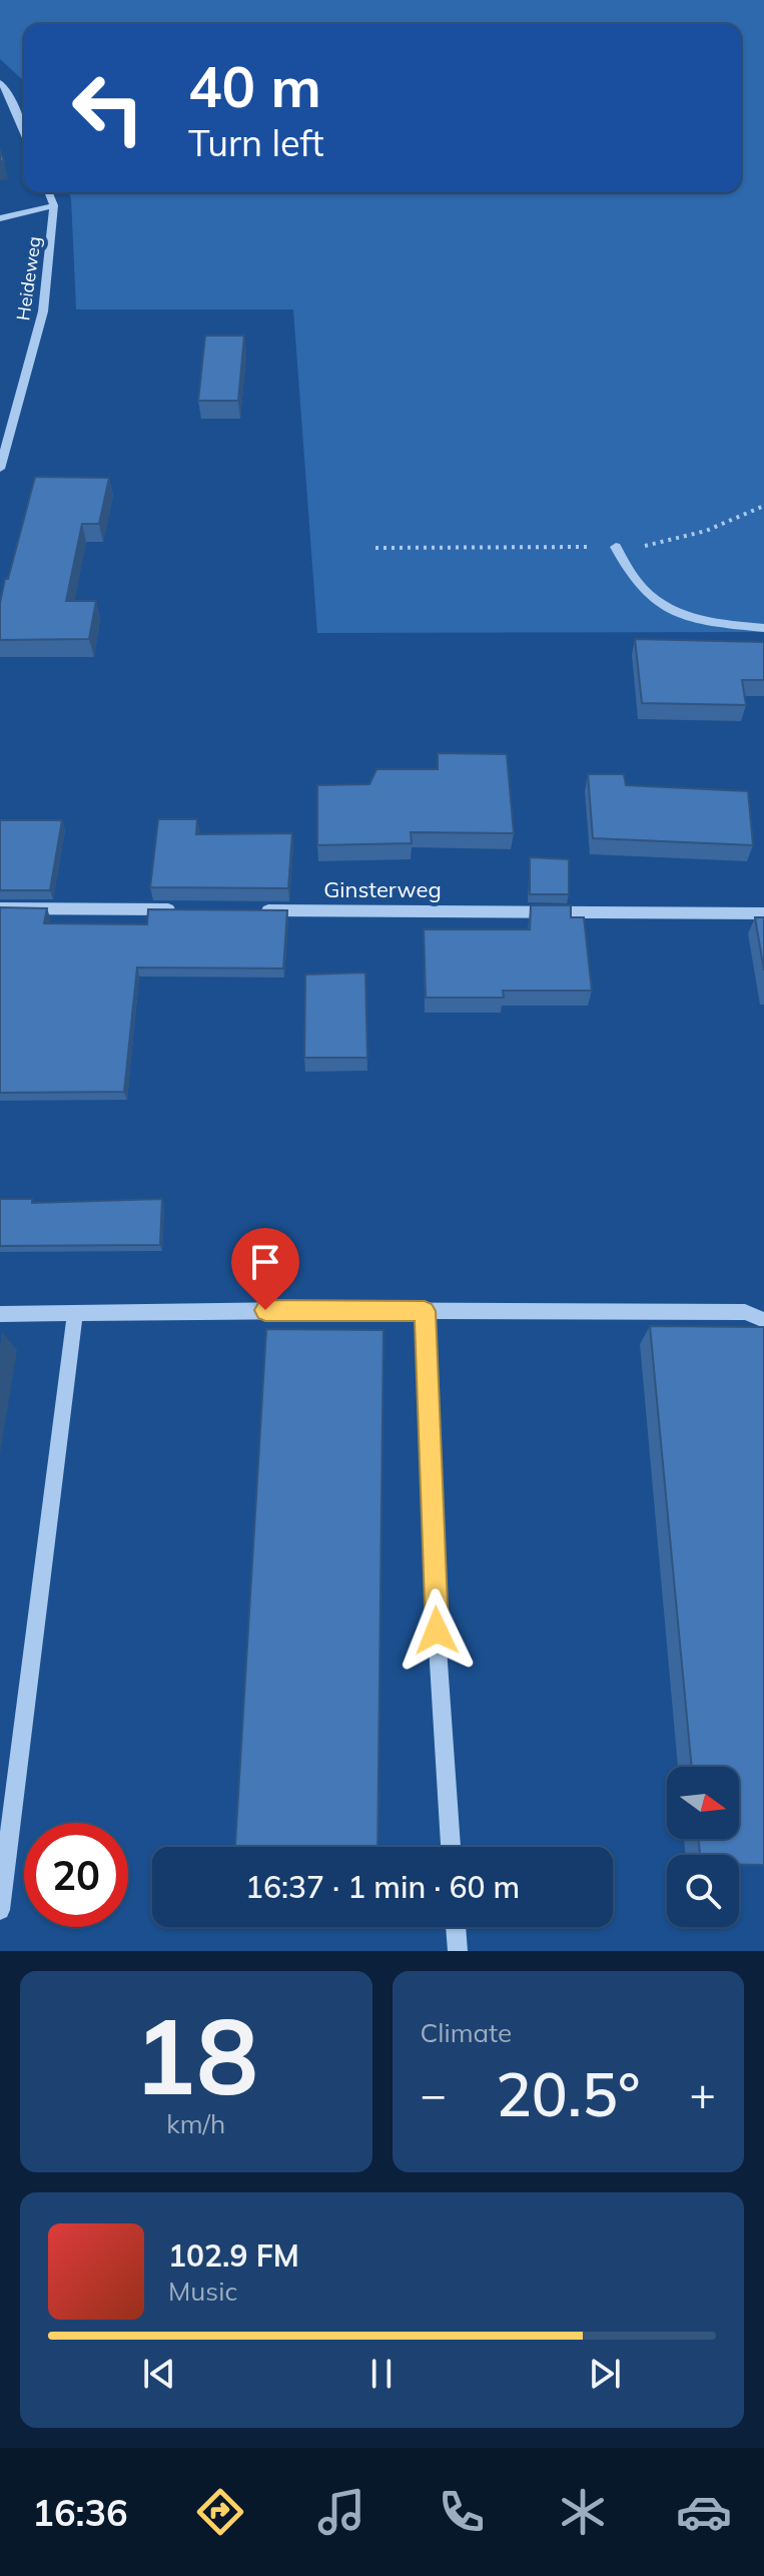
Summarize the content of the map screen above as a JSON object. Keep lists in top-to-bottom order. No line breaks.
{"streets":{"street":["Heideweg","Ginsterweg"]},"north":"right","page":{"turn":["40 m","Turn left"],"limit":"20","trip":"16:37 · 1 min · 60 m","tile":[["18","km/h"],"Climate"],"heat":["−","20.5°","+"],"song":["102.9 FM","Music"],"tabs":"16:36"}}
